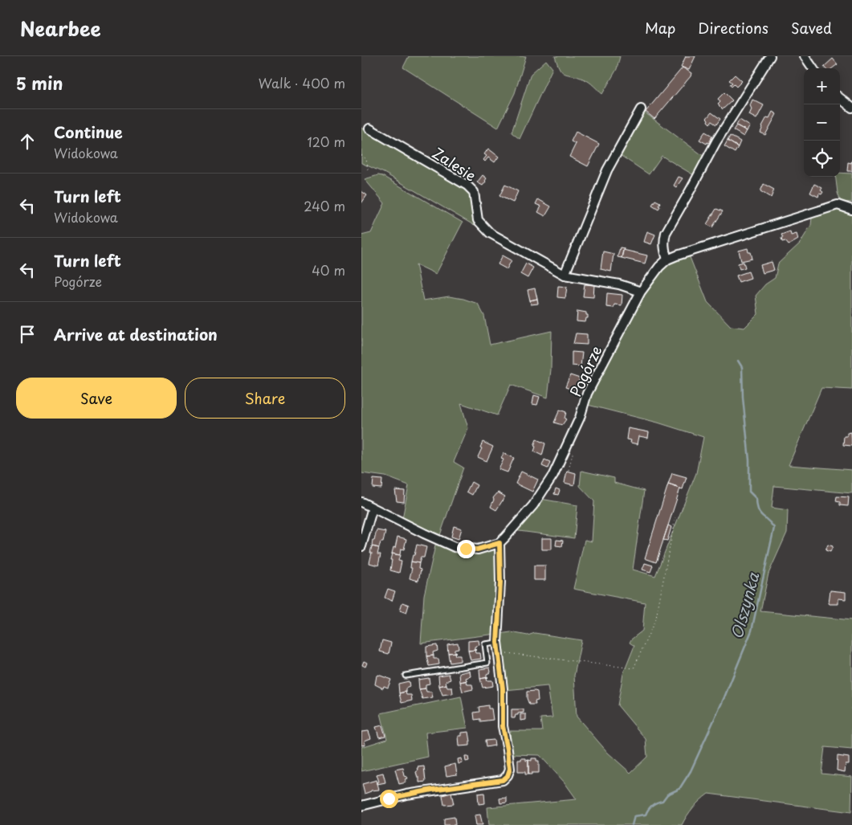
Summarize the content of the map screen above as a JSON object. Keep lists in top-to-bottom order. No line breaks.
{"streets":{"street":["Zalesie","Pogórze"]},"crossings":[["Zalesie","Pogórze"]],"water":["Olszynka"],"page":{"header":"Nearbee","nav":["Map","Directions","Saved"],"heading":["5 min","Walk · 400 m"],"map_buttons":["+","−"],"list":[["Continue","Widokowa","120 m"],["Turn left","Widokowa","240 m"],["Turn left","Pogórze","40 m"],"Arrive at destination"],"buttons":["Save","Share"]}}
